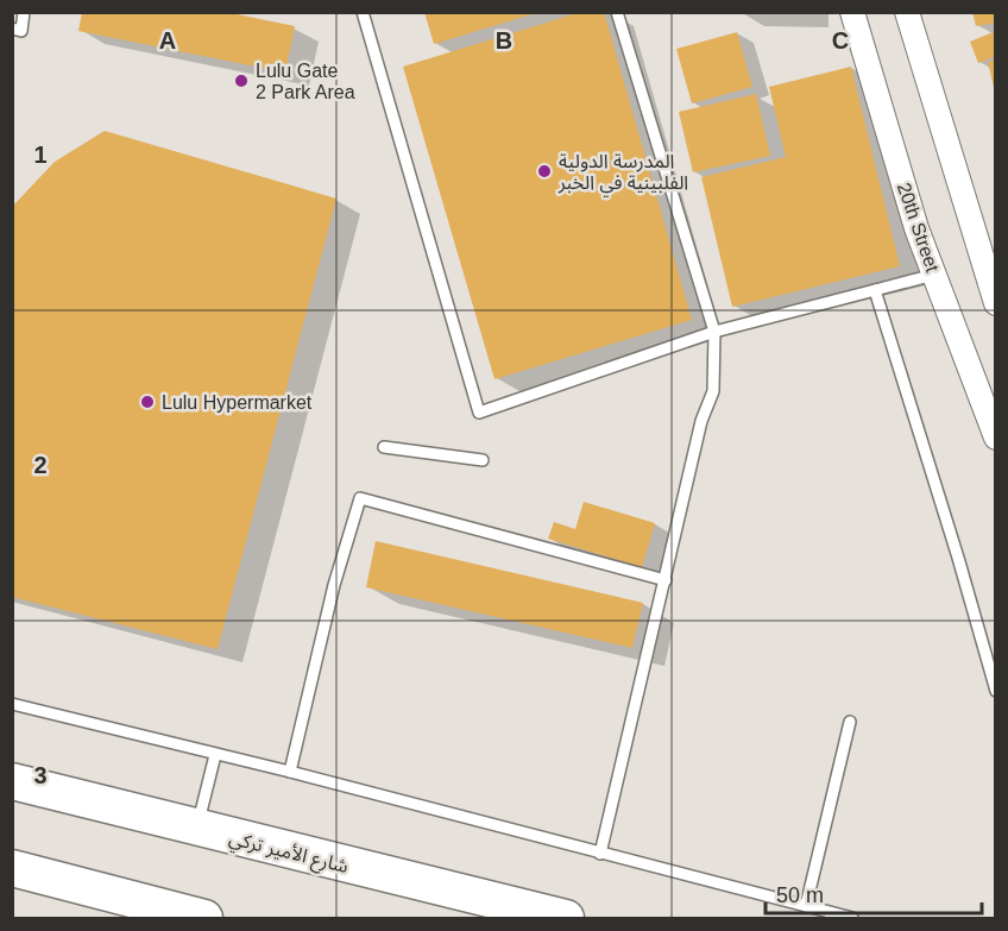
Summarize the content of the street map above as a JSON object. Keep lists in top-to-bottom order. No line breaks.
{"streets":{"main road":["شارع الأمير تركي"],"street":["20th Street"]},"places":["Lulu Gate 2 Park Area","المدرسة الدولية الفلبينية في الخبر","Lulu Hypermarket"],"scale_bar":"50 m","grid":{"columns":["A","B","C"],"rows":["1","2","3"]}}
